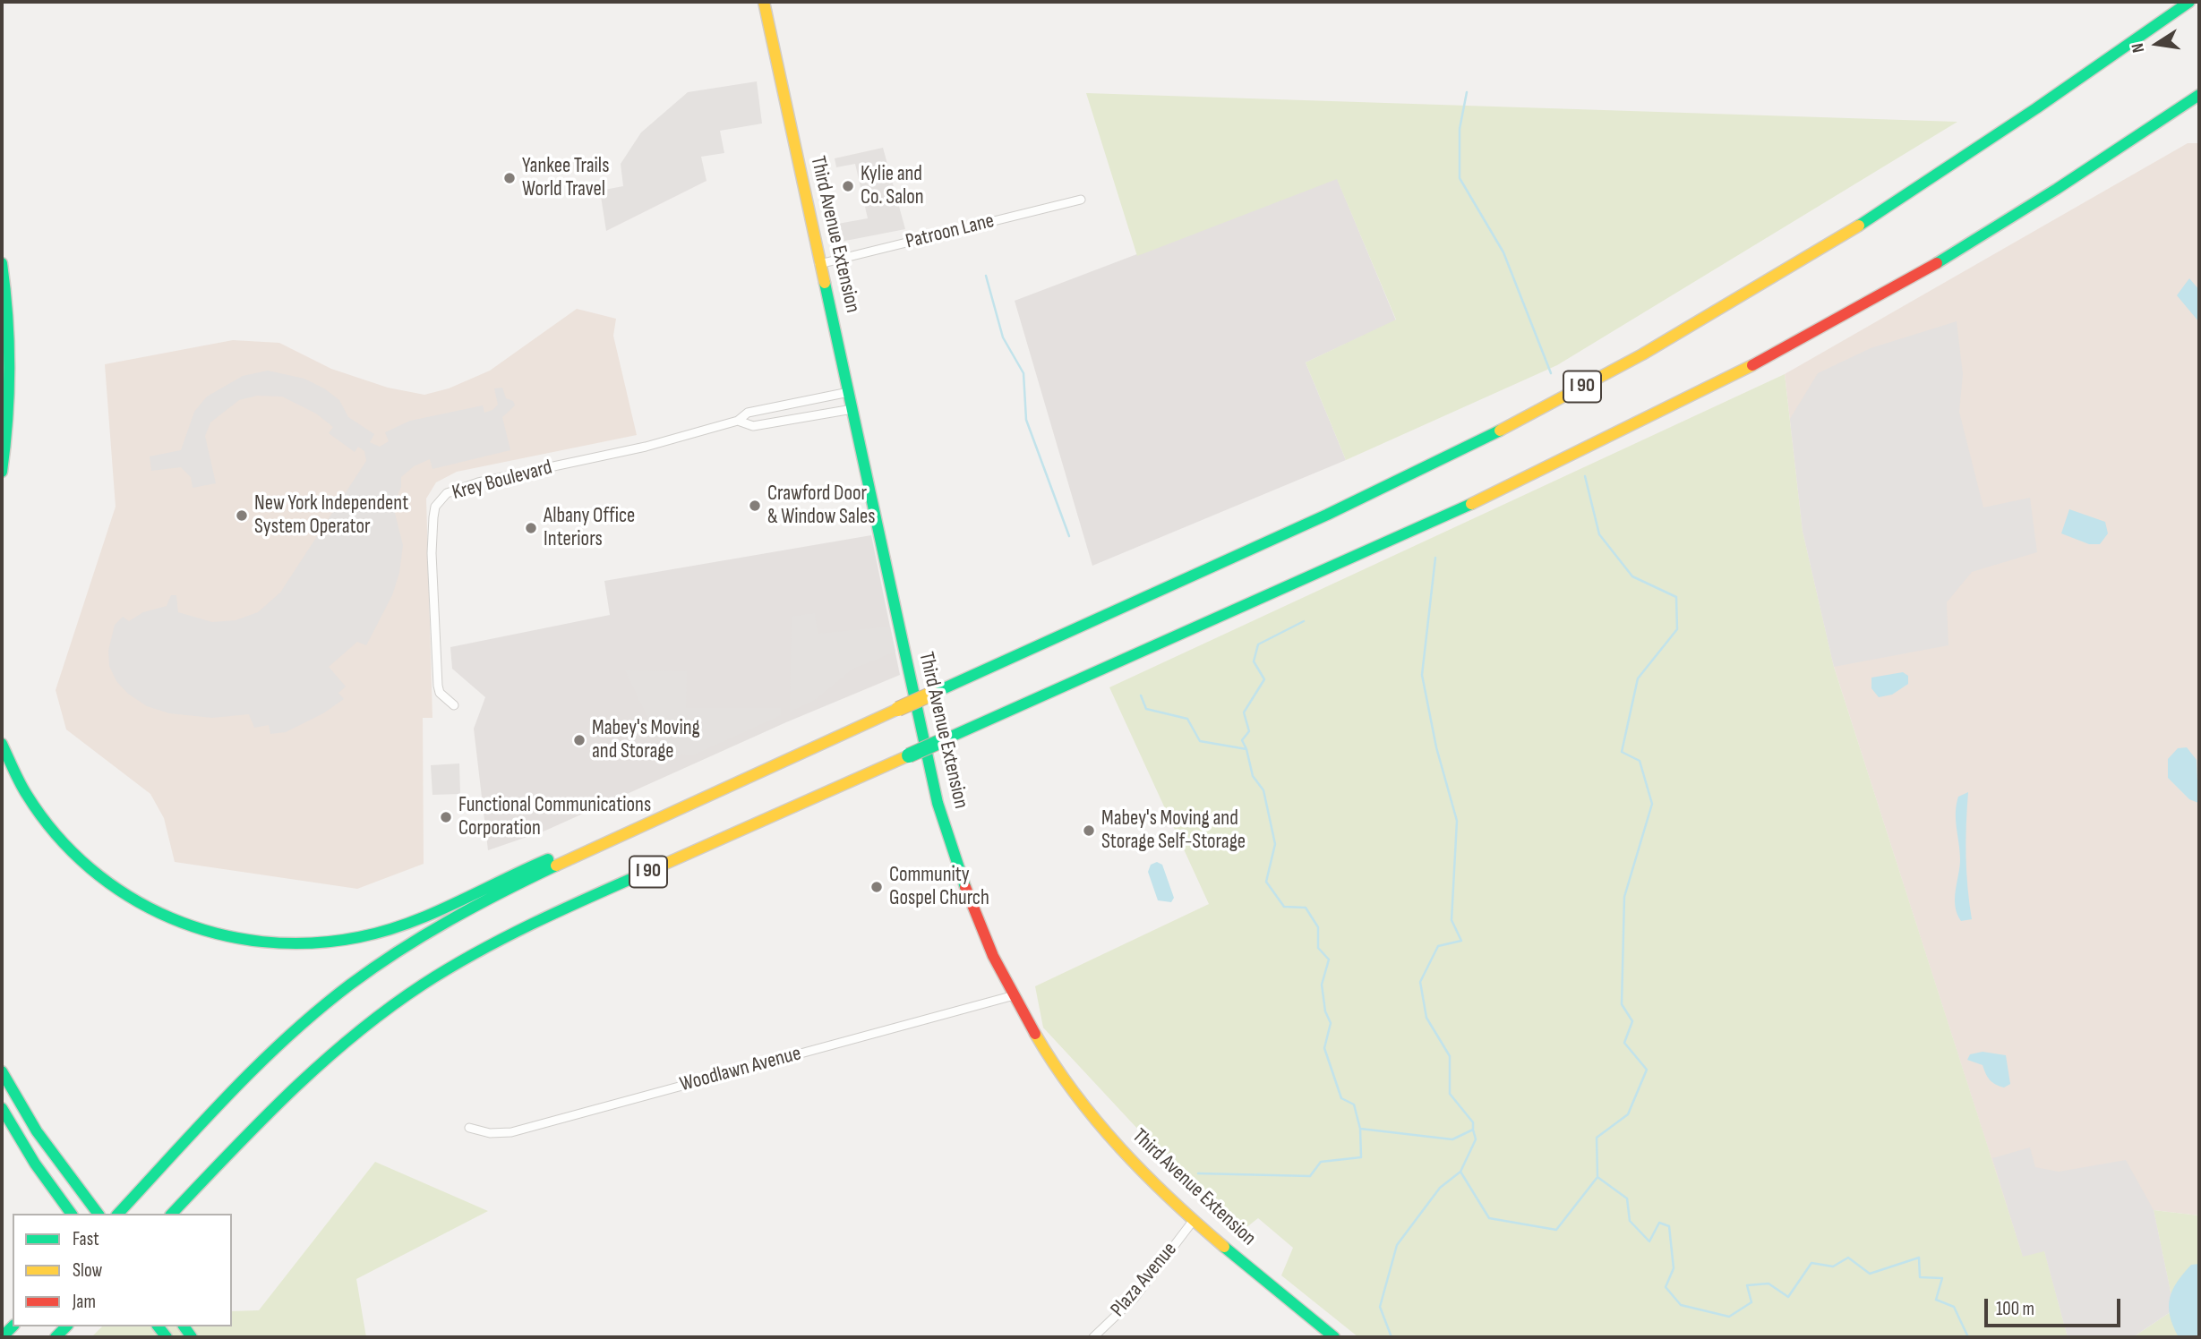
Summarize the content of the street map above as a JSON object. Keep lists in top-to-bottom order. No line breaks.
{"streets":{"main road":["Third Avenue Extension","I 90"],"street":["Patroon Lane","Krey Boulevard","Woodlawn Avenue","Plaza Avenue"]},"crossings":[["Patroon Lane","Third Avenue Extension"],["Third Avenue Extension","Krey Boulevard"],["Third Avenue Extension","Woodlawn Avenue"],["Third Avenue Extension","Plaza Avenue"]],"places":["Yankee Trails World Travel","Kylie and Co. Salon","Crawford Door & Window Sales","New York Independent System Operator","Albany Office Interiors","Mabey's Moving and Storage","Functional Communications Corporation","Mabey's Moving and Storage Self-Storage","Community Gospel Church"],"legend":["Fast","Slow","Jam"],"scale_bar":"100 m","north":"left"}
